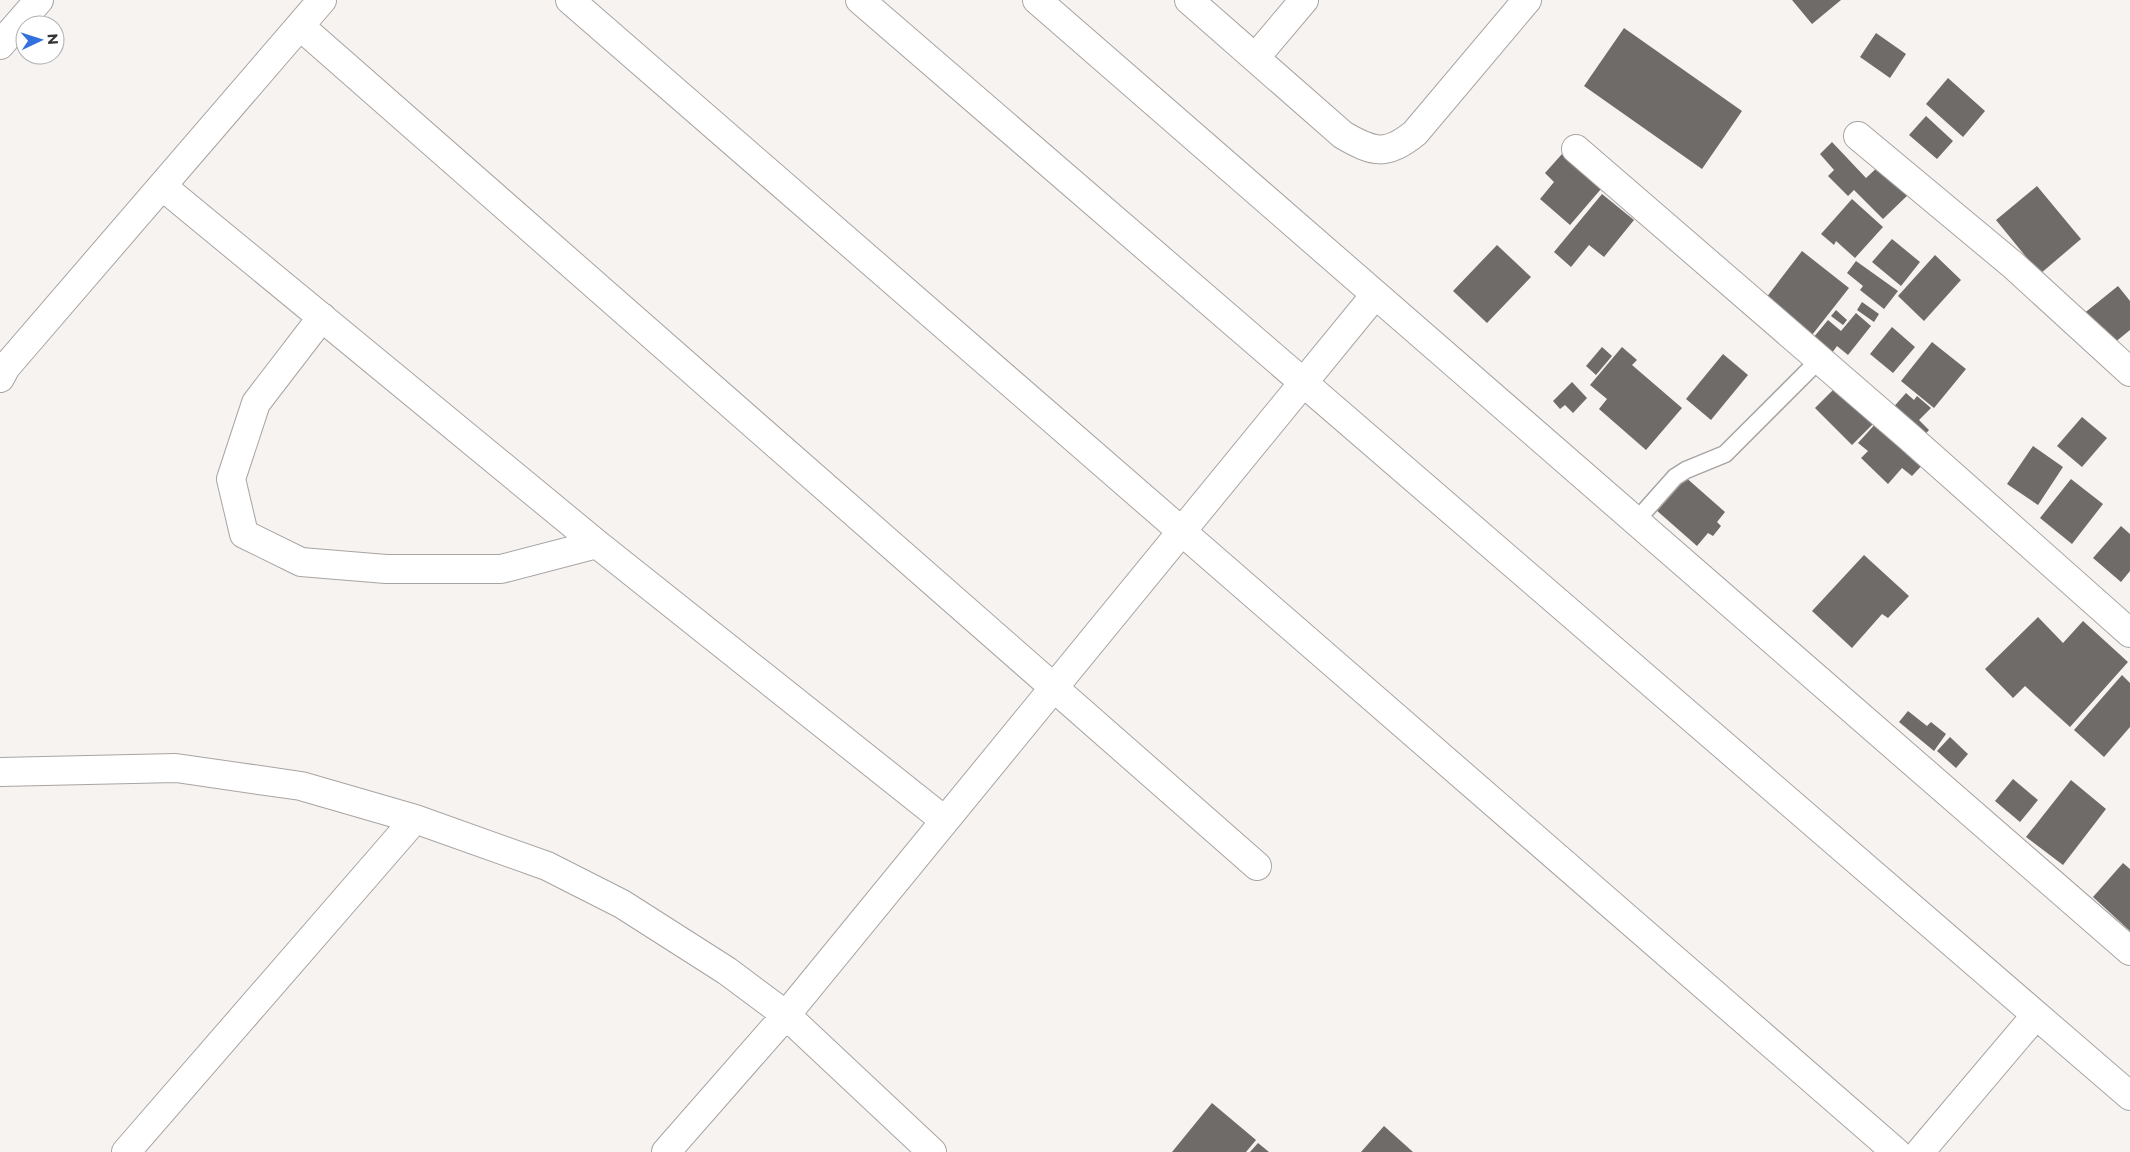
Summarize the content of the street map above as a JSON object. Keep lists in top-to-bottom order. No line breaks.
{"north":"right"}
